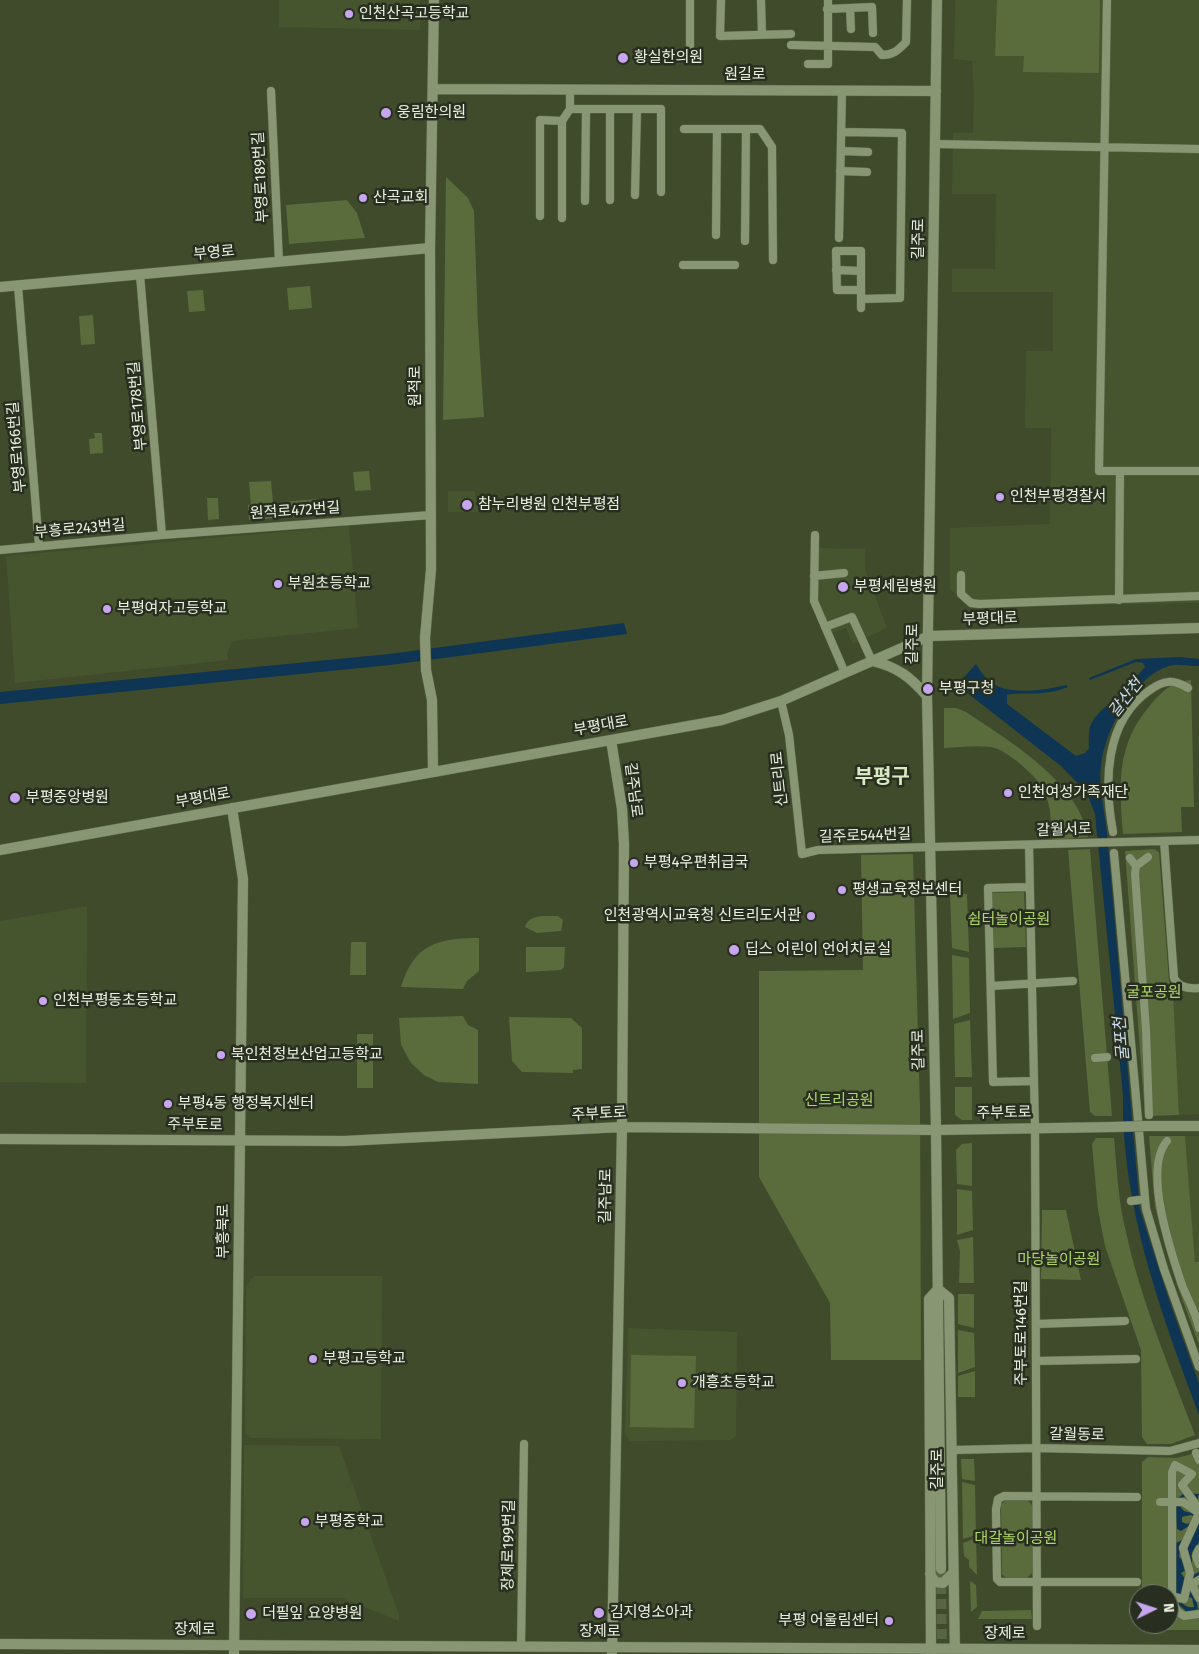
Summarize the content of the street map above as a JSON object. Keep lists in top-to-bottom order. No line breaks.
{"streets":{"main road":["원길로","길주로","부영로","원적로","부평대로","길주남로","주부토로","부흥북로","장제로"],"street":["부영로189번길","부영로178번길","부영로166번길","원적로472번길","부흥로243번길","신트리로","갈월서로","길주로544번길","주부토로146번길","갈월동로","장제로199번길"]},"crossings":[["원길로","길주로"],["원길로","원적로"],["부영로189번길","부영로"],["길주로","부평대로"],["길주로","갈월서로"],["길주로","길주로544번길"],["길주로","주부토로"],["길주로","갈월동로"],["길주로","장제로"],["부영로","원적로"],["부영로","부영로178번길"],["부영로","부영로166번길"],["원적로","원적로472번길"],["원적로","부평대로"],["부영로178번길","원적로472번길"],["부영로178번길","부흥로243번길"],["부영로166번길","부흥로243번길"],["원적로472번길","부흥로243번길"],["부평대로","신트리로"],["부평대로","길주남로"],["부평대로","부흥북로"],["신트리로","길주로544번길"],["길주남로","주부토로"],["길주남로","장제로"],["갈월서로","길주로544번길"],["갈월서로","주부토로146번길"],["주부토로","부흥북로"],["주부토로","주부토로146번길"],["부흥북로","장제로"],["주부토로146번길","갈월동로"],["장제로199번길","장제로"]],"districts":["부평구"],"water":["갈산천","굴포천"],"parks":["쉼터놀이공원","굴포공원","신트리공원","마당놀이공원","대갈놀이공원"],"places":["인천산곡고등학교","황실한의원","웅림한의원","산곡교회","인천부평경찰서","참누리병원 인천부평점","부원초등학교","부평세림병원","부평여자고등학교","부평구청","인천여성가족재단","부평중앙병원","부평4우편취급국","평생교육정보센터","인천광역시교육청 신트리도서관","딥스 어린이 언어치료실","인천부평동초등학교","북인천정보산업고등학교","부평4동 행정복지센터","부평고등학교","개흥초등학교","부평중학교","김지영소아과","더필잎 요양병원","부평 어울림센터"],"north":"right"}
